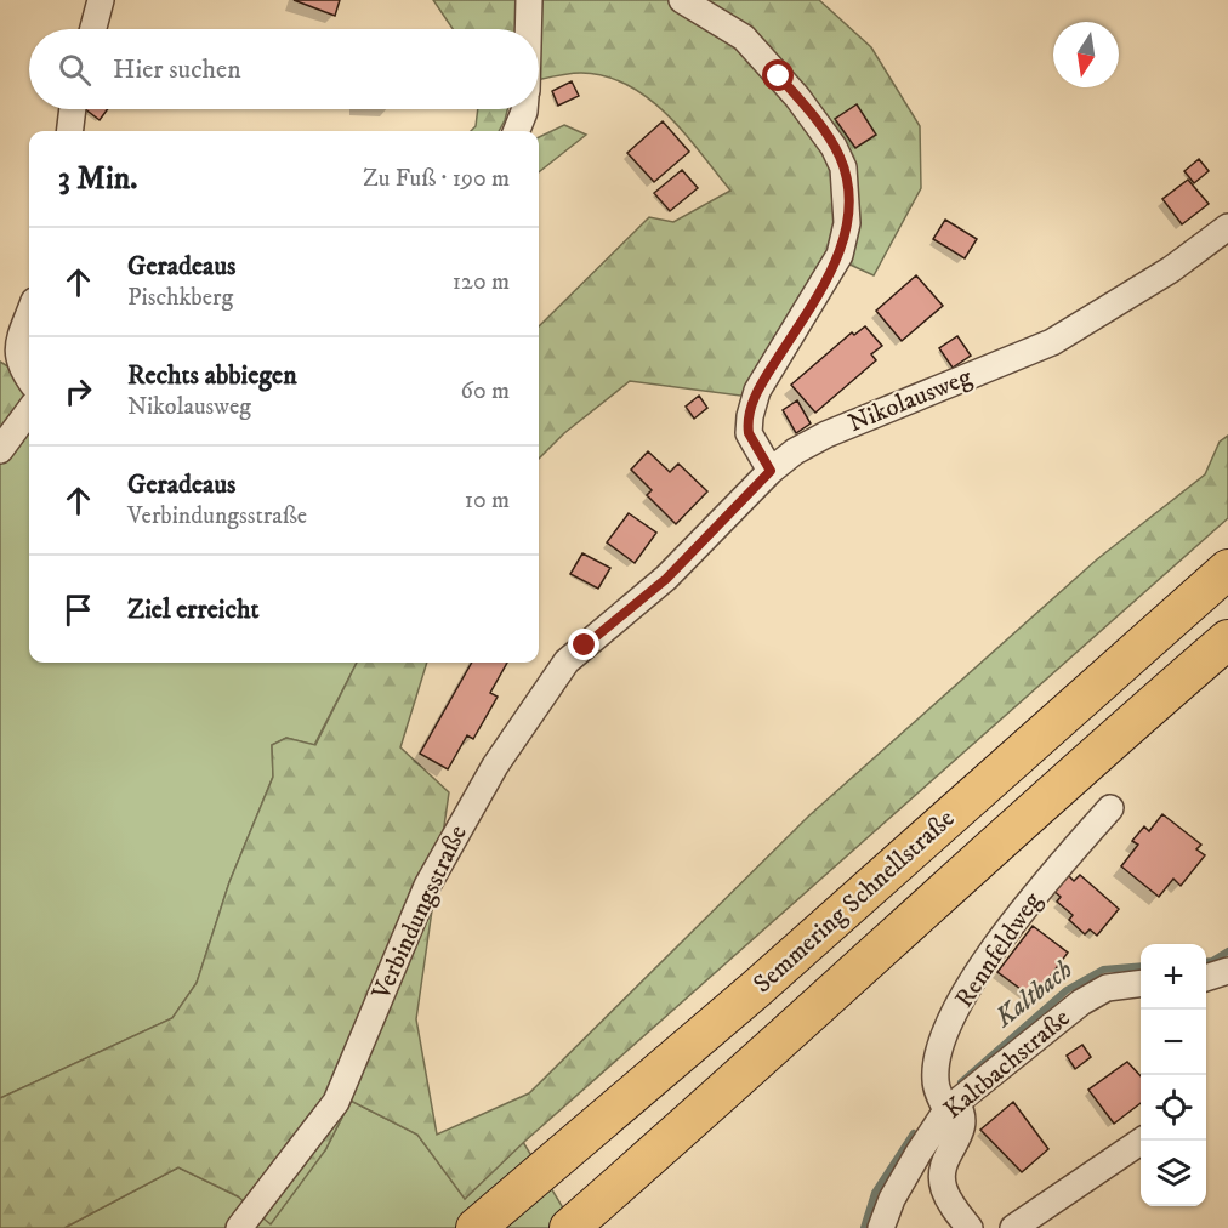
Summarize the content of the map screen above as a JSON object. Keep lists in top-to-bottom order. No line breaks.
{"streets":{"highway":["Semmering Schnellstraße"],"street":["Nikolausweg","Verbindungsstraße","Rennfeldweg","Kaltbachstraße"]},"crossings":[["Nikolausweg","Verbindungsstraße"],["Rennfeldweg","Kaltbachstraße"]],"water":["Kaltbach"],"north":"bottom","page":{"search":"Hier suchen","heading":["3 Min.","Zu Fuß · 190 m"],"list":[["Geradeaus","Pischkberg","120 m"],["Rechts abbiegen","Nikolausweg","60 m"],["Geradeaus","Verbindungsstraße","10 m"],"Ziel erreicht"],"map_buttons":["+","−"]}}
